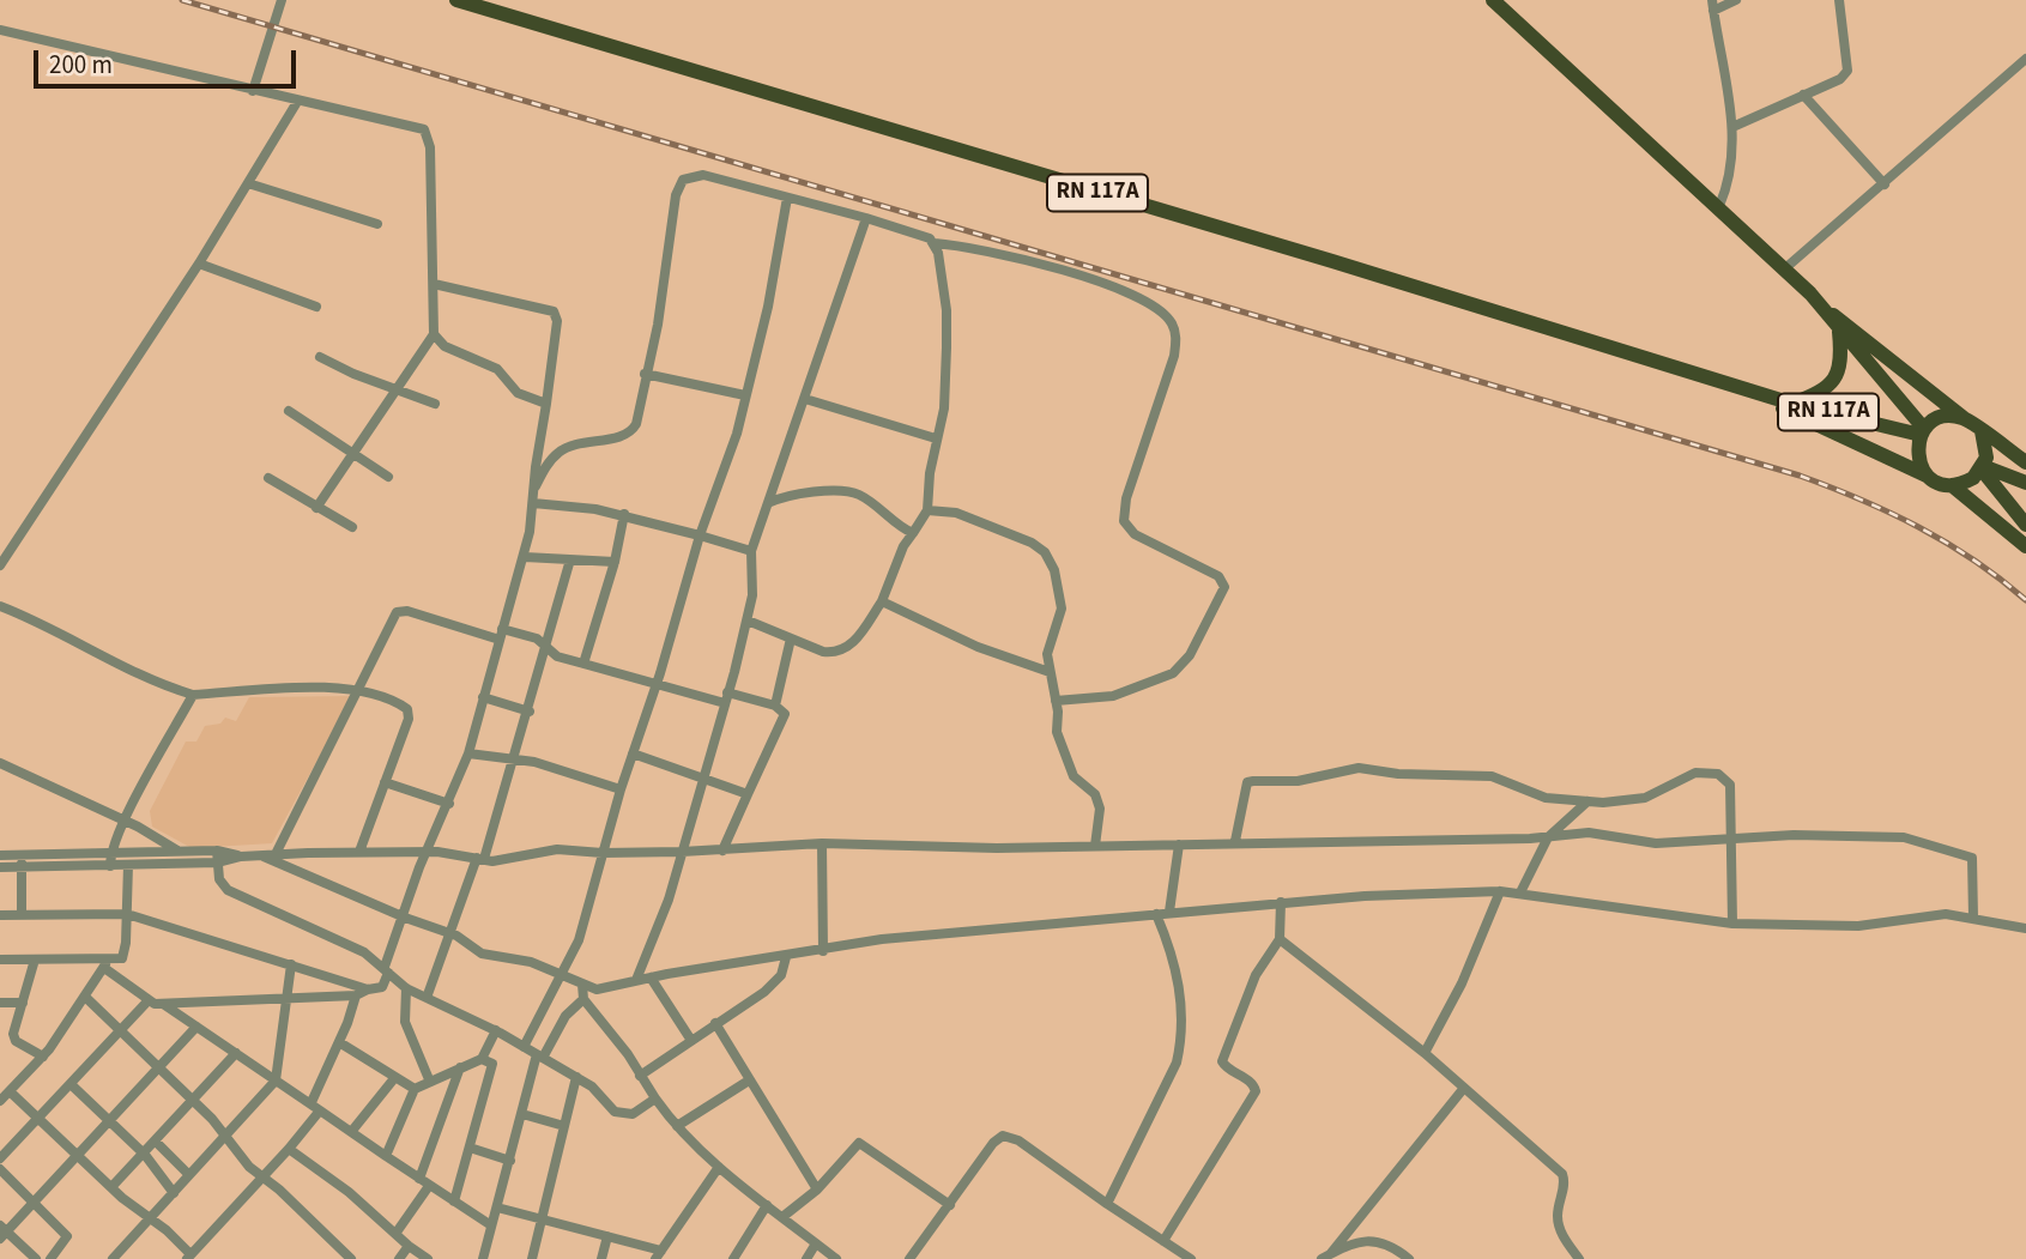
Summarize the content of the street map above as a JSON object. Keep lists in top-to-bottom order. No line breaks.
{"streets":{"main road":["RN 117A"]},"scale_bar":"200 m"}
